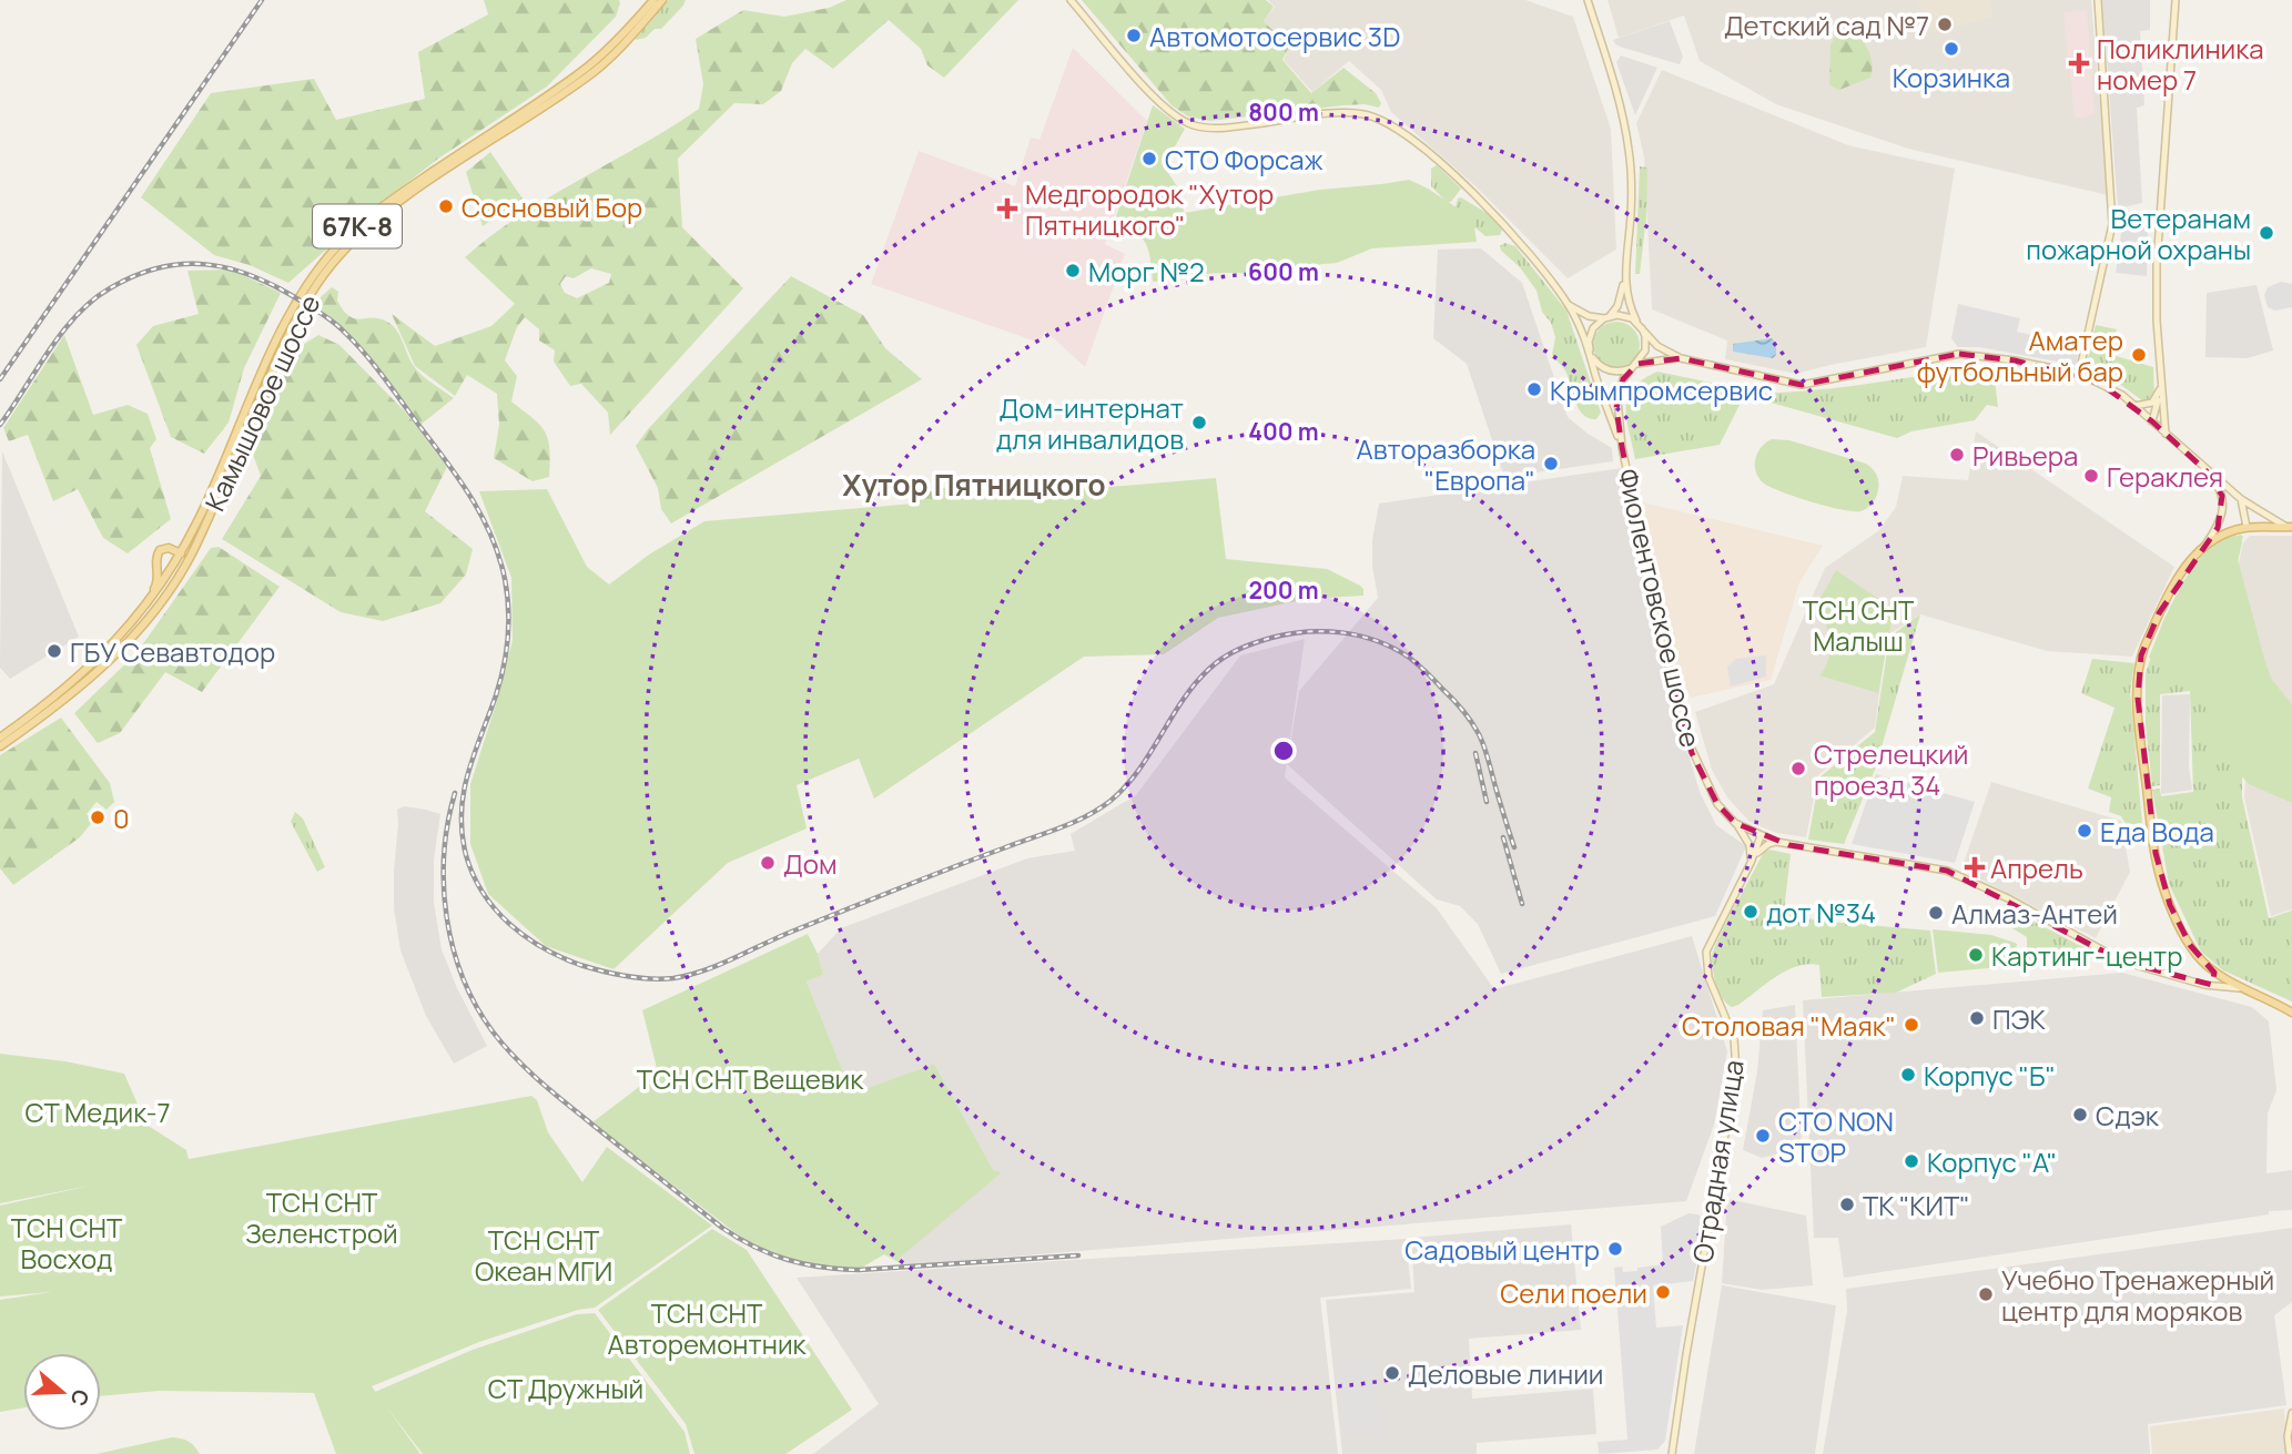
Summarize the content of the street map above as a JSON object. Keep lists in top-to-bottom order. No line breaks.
{"streets":{"main road":["67К-8","Камышовое шоссе","Фиолентовское шоссе","Отрадная улица"]},"crossings":[["Фиолентовское шоссе","Отрадная улица"]],"districts":["Хутор Пятницкого"],"parks":["ТСН СНТ Малыш","ТСН СНТ Вещевик","СТ Медик-7","ТСН СНТ Зеленстрой","ТСН СНТ Восход","ТСН СНТ Океан МГИ","ТСН СНТ Авторемонтник","СТ Дружный"],"places":{"other":["Детский сад №7","Автомотосервис 3D","Корзинка","СТО Форсаж","Сосновый Бор","Ветеранам пожарной охраны","Морг №2","Аматер футбольный бар","Крымпромсервис","Дом-интернат для инвалидов","Ривьера","Авторазборка \"Европа\"","Гераклея","ГБУ Севавтодор","Стрелецкий проезд 34","0","Еда Вода","Дом","дот №34","Алмаз-Антей","Картинг-центр","ПЭК","Столовая \"Маяк\"","Корпус \"Б\"","Сдэк","СТО NON STOP","Корпус \"А\"","ТК \"КИТ\"","Садовый центр","Сели поели","Учебно Тренажерный центр для моряков","Деловые линии"],"health":["Поликлиника номер 7","Медгородок \"Хутор Пятницкого\"","Апрель"]},"north":"right","rings":["800 m","600 m","400 m","200 m"]}
